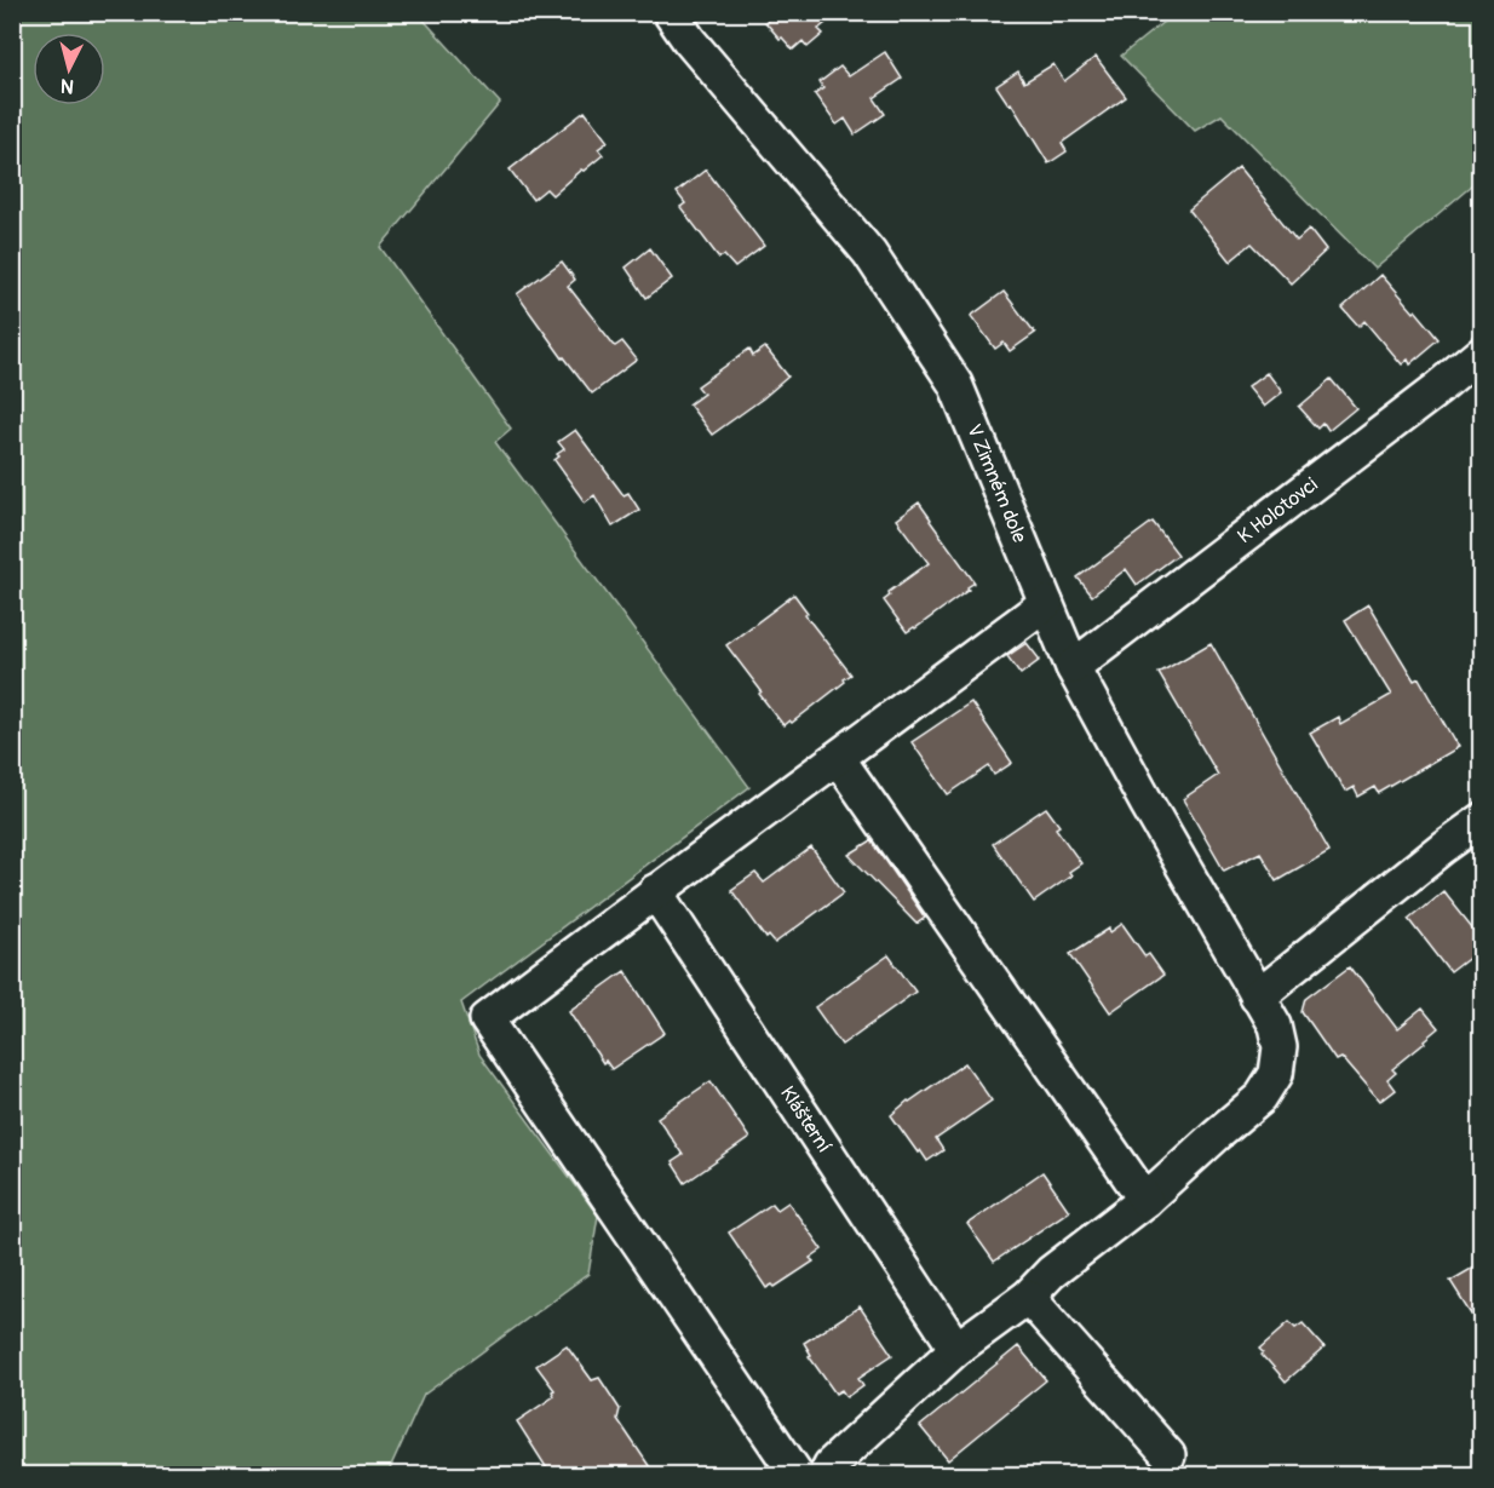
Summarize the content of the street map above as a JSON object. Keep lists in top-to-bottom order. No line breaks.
{"streets":{"street":["V Zimném dole","K Holotovci","Klášterní"]},"crossings":[["V Zimném dole","K Holotovci"]],"north":"bottom"}
